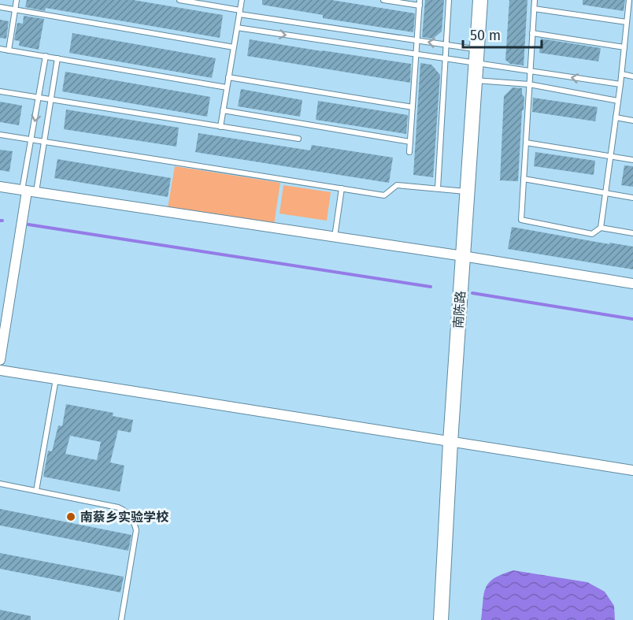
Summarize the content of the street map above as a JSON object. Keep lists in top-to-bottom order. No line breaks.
{"streets":{"street":["南陈路"]},"places":["南蔡乡实验学校"],"scale_bar":"50 m"}
